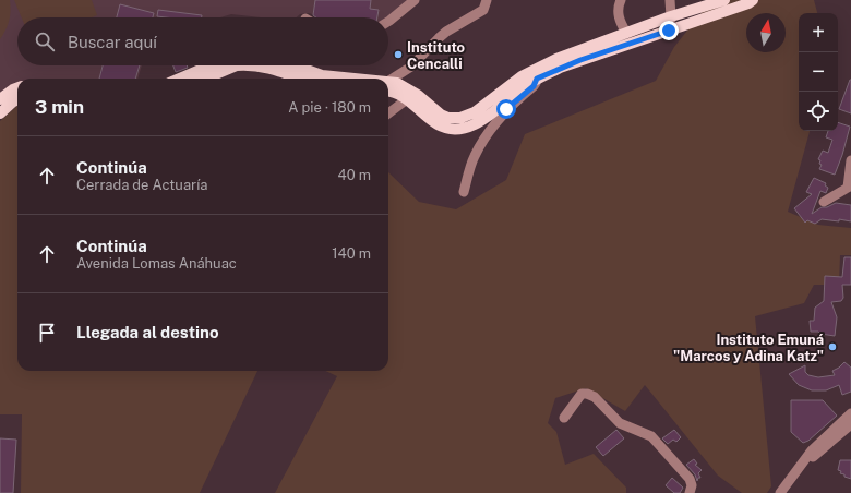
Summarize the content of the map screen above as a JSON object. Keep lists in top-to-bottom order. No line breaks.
{"places":["Instituto Cencalli","Instituto Emuná \"Marcos y Adina Katz\""],"north":"top","page":{"map_buttons":["+","−"],"search":"Buscar aquí","heading":["3 min","A pie · 180 m"],"list":[["Continúa","Cerrada de Actuaría","40 m"],["Continúa","Avenida Lomas Anáhuac","140 m"],"Llegada al destino"]}}
